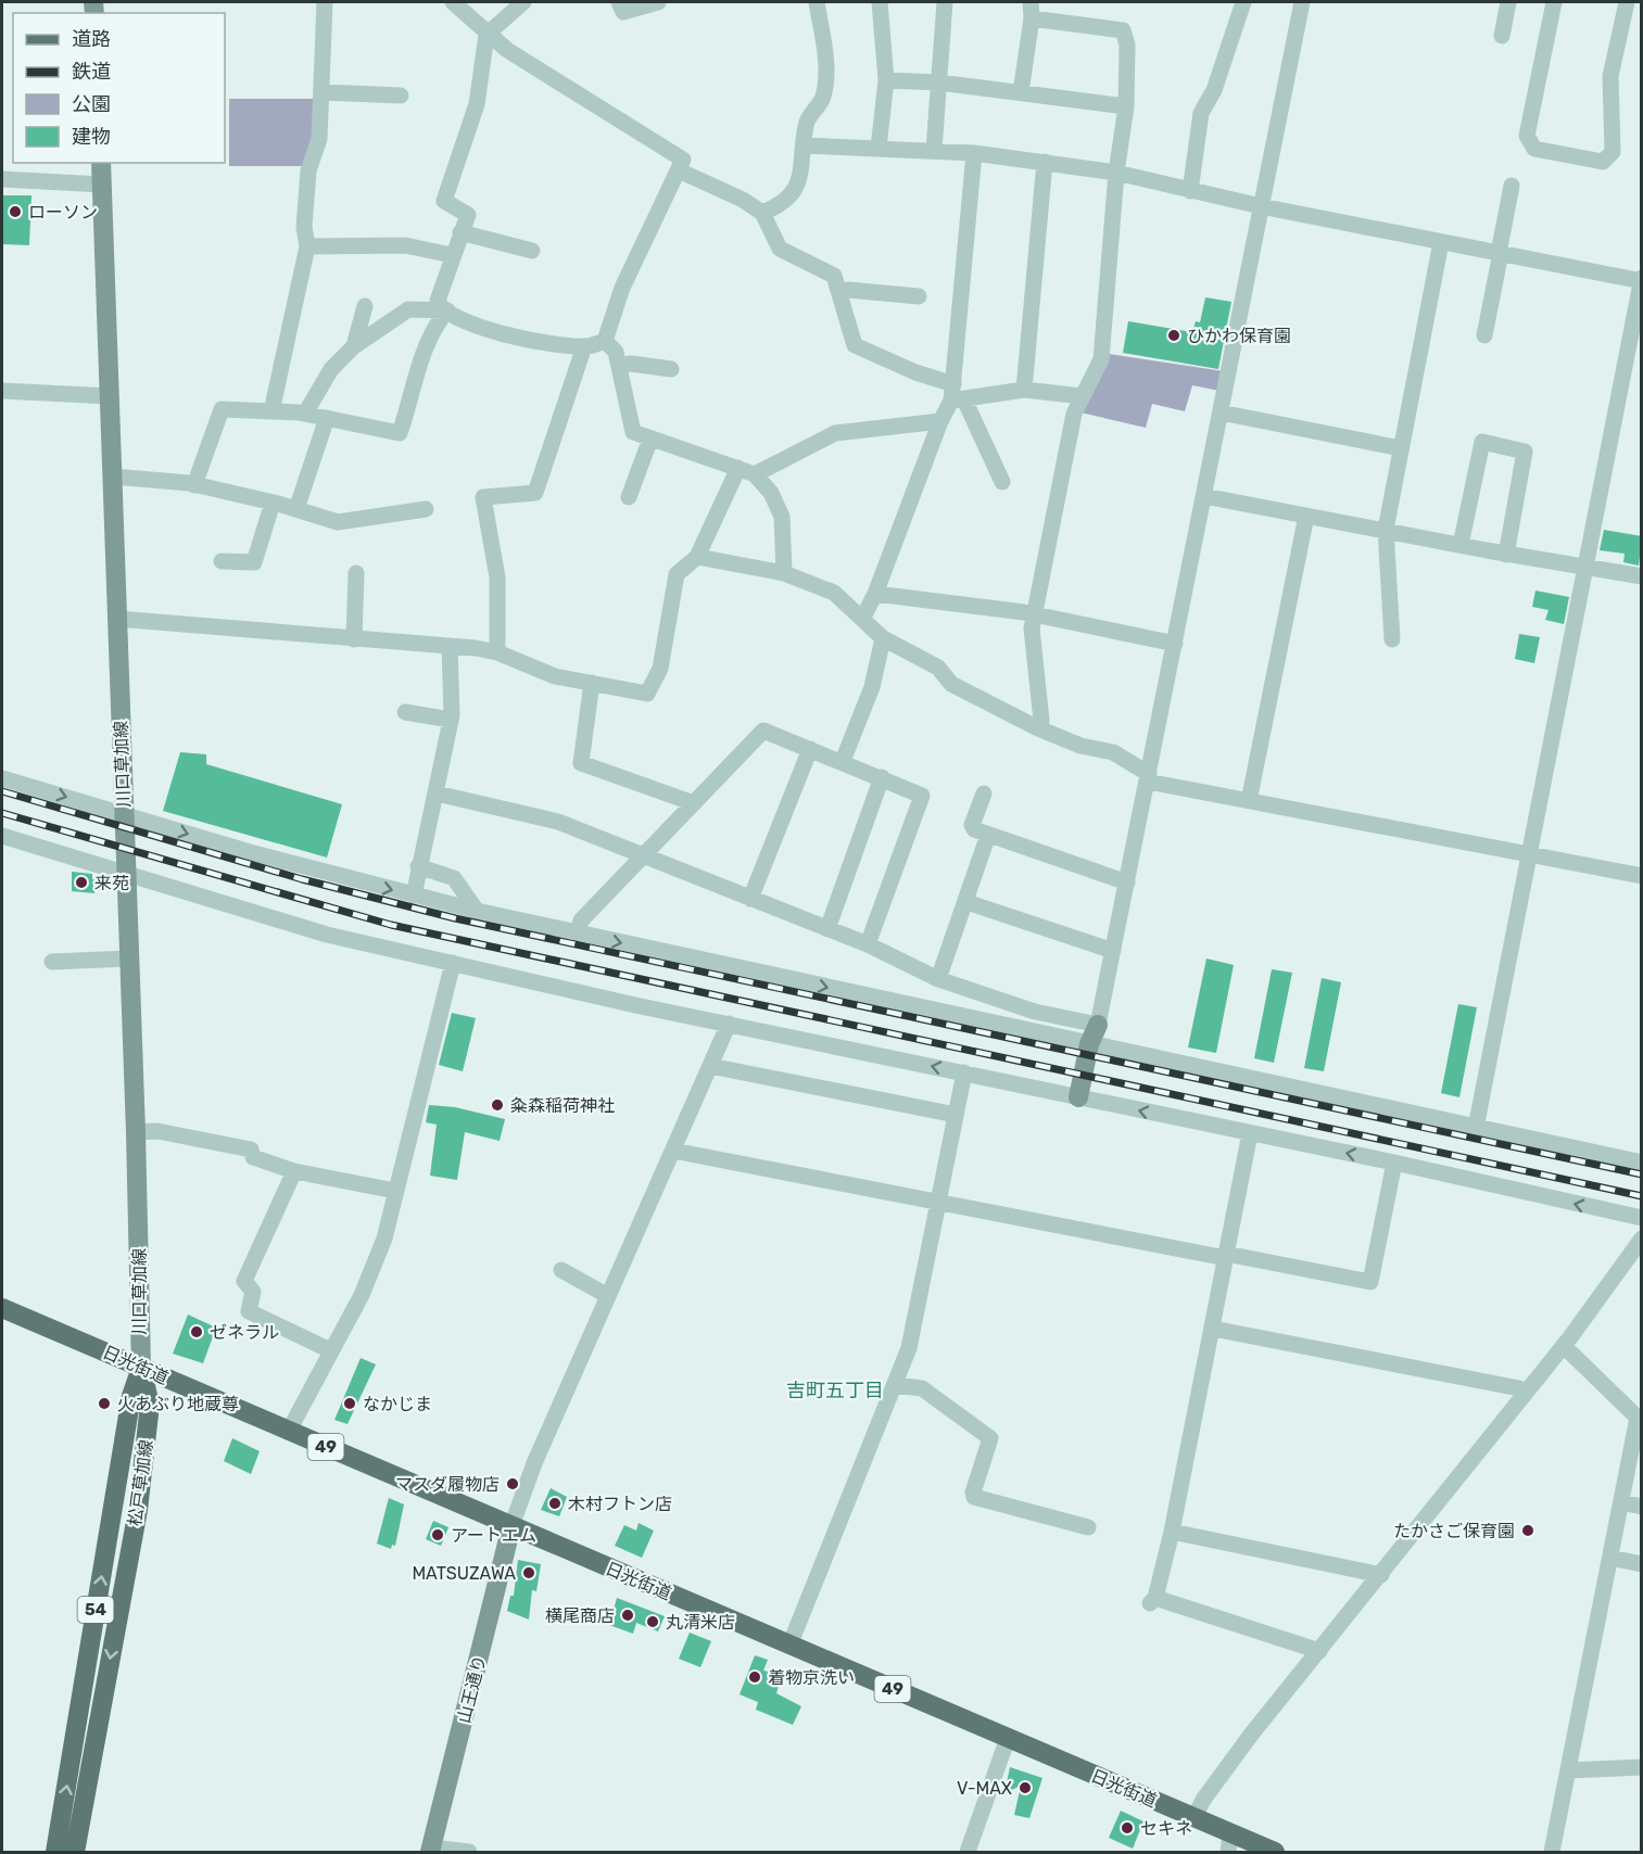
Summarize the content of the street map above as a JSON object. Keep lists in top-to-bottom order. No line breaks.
{"streets":{"main road":["川口草加線","日光街道","49","松戸草加線","54","山王通り"]},"crossings":[["川口草加線","日光街道"],["川口草加線","松戸草加線"],["日光街道","松戸草加線"],["日光街道","山王通り"]],"districts":["吉町五丁目"],"places":["ローソン","ひかわ保育園","来苑","粂森稲荷神社","ゼネラル","火あぶり地蔵尊","なかじま","マスダ履物店","木村フトン店","たかさご保育園","アートエム","MATSUZAWA","横尾商店","丸清米店","着物京洗い","V-MAX","セキネ"],"legend":["道路","鉄道","公園","建物"]}
